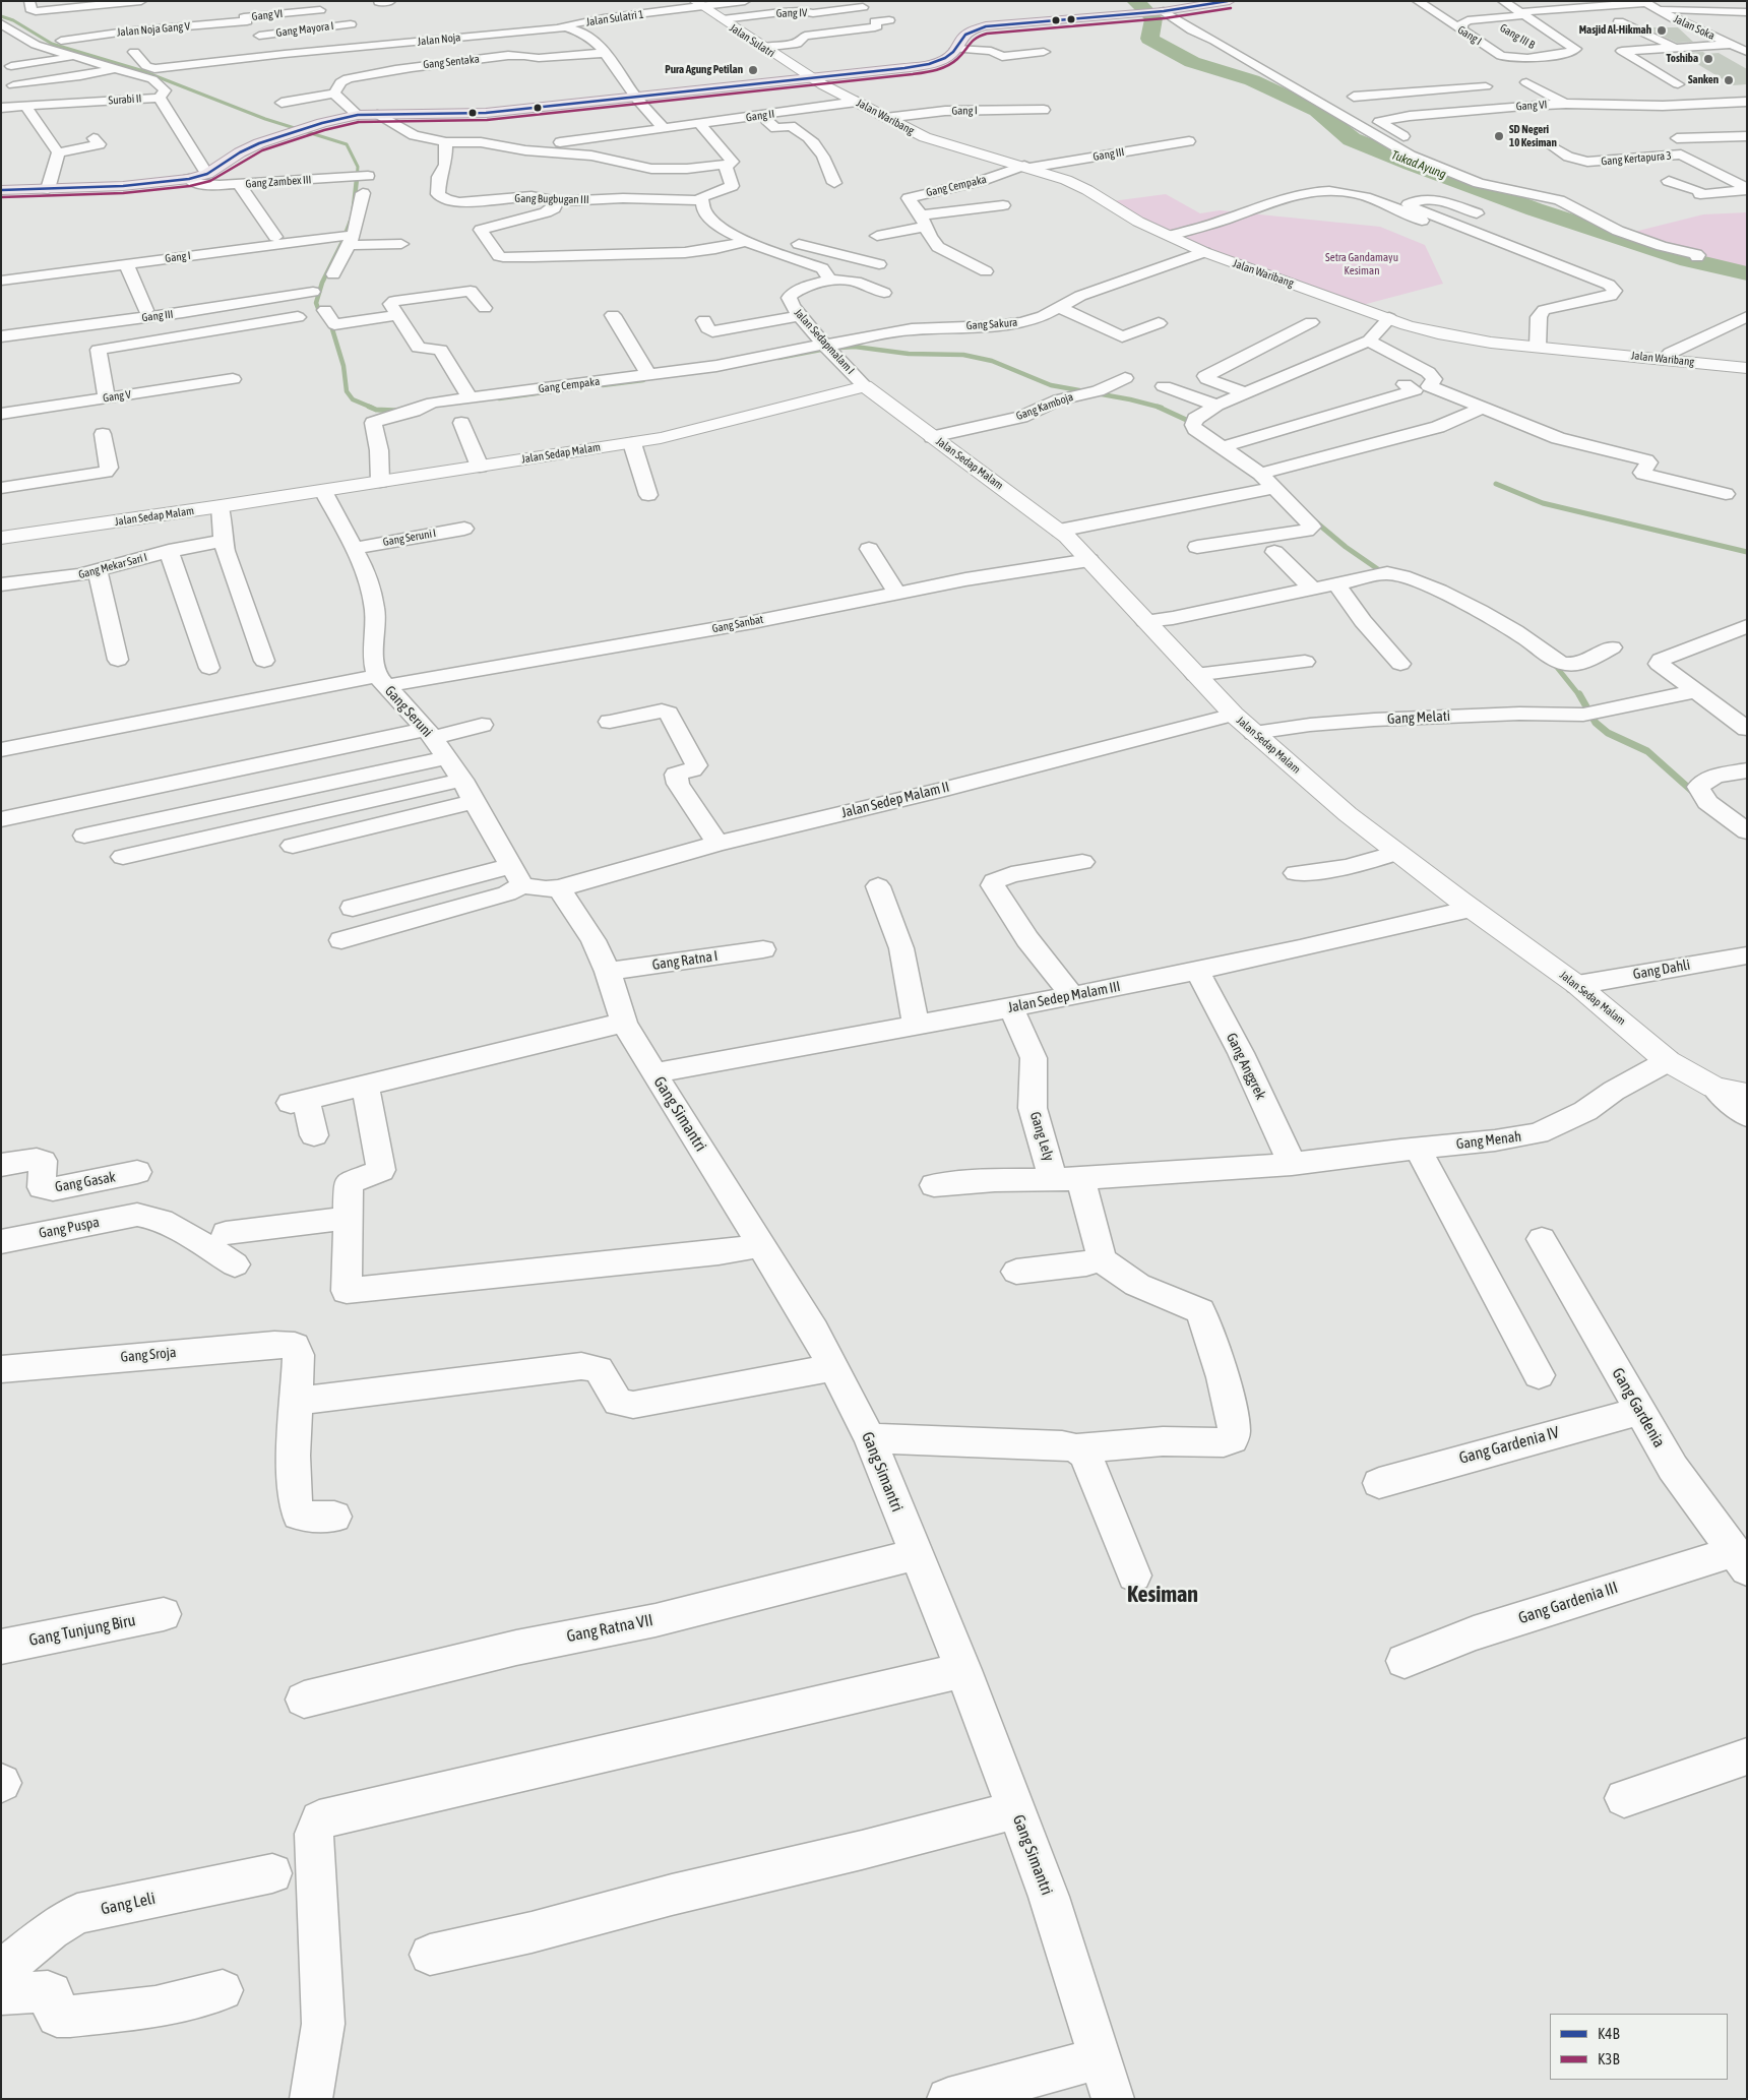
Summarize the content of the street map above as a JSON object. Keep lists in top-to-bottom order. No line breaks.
{"streets":{"street":["Gang IV","Gang VI","Jalan Sulatri 1","Jalan Soka","Jalan Noja Gang V","Gang I","Gang III B","Jalan Noja","Jalan Sulatri","Gang Sentaka","Surabi II","Gang II","Jalan Waribang","Gang III","Gang Kertapura 3","Gang Zambex III","Gang Cempaka","Gang Bugbugan III","Gang Sakura","Jalan Sedapmalam I","Gang V","Gang Kamboja","Jalan Sedap Malam","Gang Seruni I","Gang Mekar Sari I","Gang Sanbat","Gang Seruni","Gang Melati","Jalan Sedep Malam II","Gang Ratna I","Gang Dahli","Jalan Sedep Malam III","Gang Anggrek","Gang Simantri","Gang Lely","Gang Menah","Gang Gasak","Gang Puspa","Gang Sroja","Gang Gardenia","Gang Gardenia IV","Gang Gardenia III","Gang Ratna VII","Gang Tunjung Biru","Gang Leli"]},"crossings":[["Gang IV","Jalan Sulatri"],["Gang VI","Jalan Noja Gang V"],["Jalan Sulatri 1","Jalan Noja"],["Jalan Sulatri 1","Jalan Sulatri"],["Gang I","Gang III B"],["Gang I","Jalan Waribang"],["Jalan Noja","Gang Sentaka"],["Jalan Noja","Gang II"],["Jalan Sulatri","Jalan Waribang"],["Gang II","Jalan Waribang"],["Jalan Waribang","Gang III"],["Jalan Waribang","Gang Cempaka"],["Jalan Waribang","Gang Sakura"],["Gang III","Gang Cempaka"],["Gang Cempaka","Gang Sakura"],["Gang Cempaka","Jalan Sedapmalam I"],["Gang Cempaka","Jalan Sedap Malam"],["Gang Sakura","Jalan Sedapmalam I"],["Jalan Sedapmalam I","Jalan Sedap Malam"],["Gang Kamboja","Jalan Sedap Malam"],["Jalan Sedap Malam","Gang Sanbat"],["Jalan Sedap Malam","Gang Seruni"],["Jalan Sedap Malam","Gang Melati"],["Jalan Sedap Malam","Jalan Sedep Malam II"],["Jalan Sedap Malam","Gang Dahli"],["Jalan Sedap Malam","Jalan Sedep Malam III"],["Jalan Sedap Malam","Gang Menah"],["Gang Seruni I","Gang Seruni"],["Gang Sanbat","Gang Seruni"],["Jalan Sedep Malam II","Gang Simantri"],["Gang Ratna I","Gang Simantri"],["Jalan Sedep Malam III","Gang Anggrek"],["Jalan Sedep Malam III","Gang Simantri"],["Jalan Sedep Malam III","Gang Lely"],["Gang Anggrek","Gang Menah"],["Gang Simantri","Gang Ratna VII"],["Gang Lely","Gang Menah"],["Gang Gardenia","Gang Gardenia IV"],["Gang Gardenia","Gang Gardenia III"]],"districts":["Kesiman"],"water":["Tukad Ayung"],"parks":["Setra Gandamayu Kesiman"],"places":["Masjid Al-Hikmah","Toshiba","Pura Agung Petilan","Sanken","SD Negeri 10 Kesiman"],"lines":["transit line K4B","transit line K3B"],"legend":["K4B","K3B"]}
